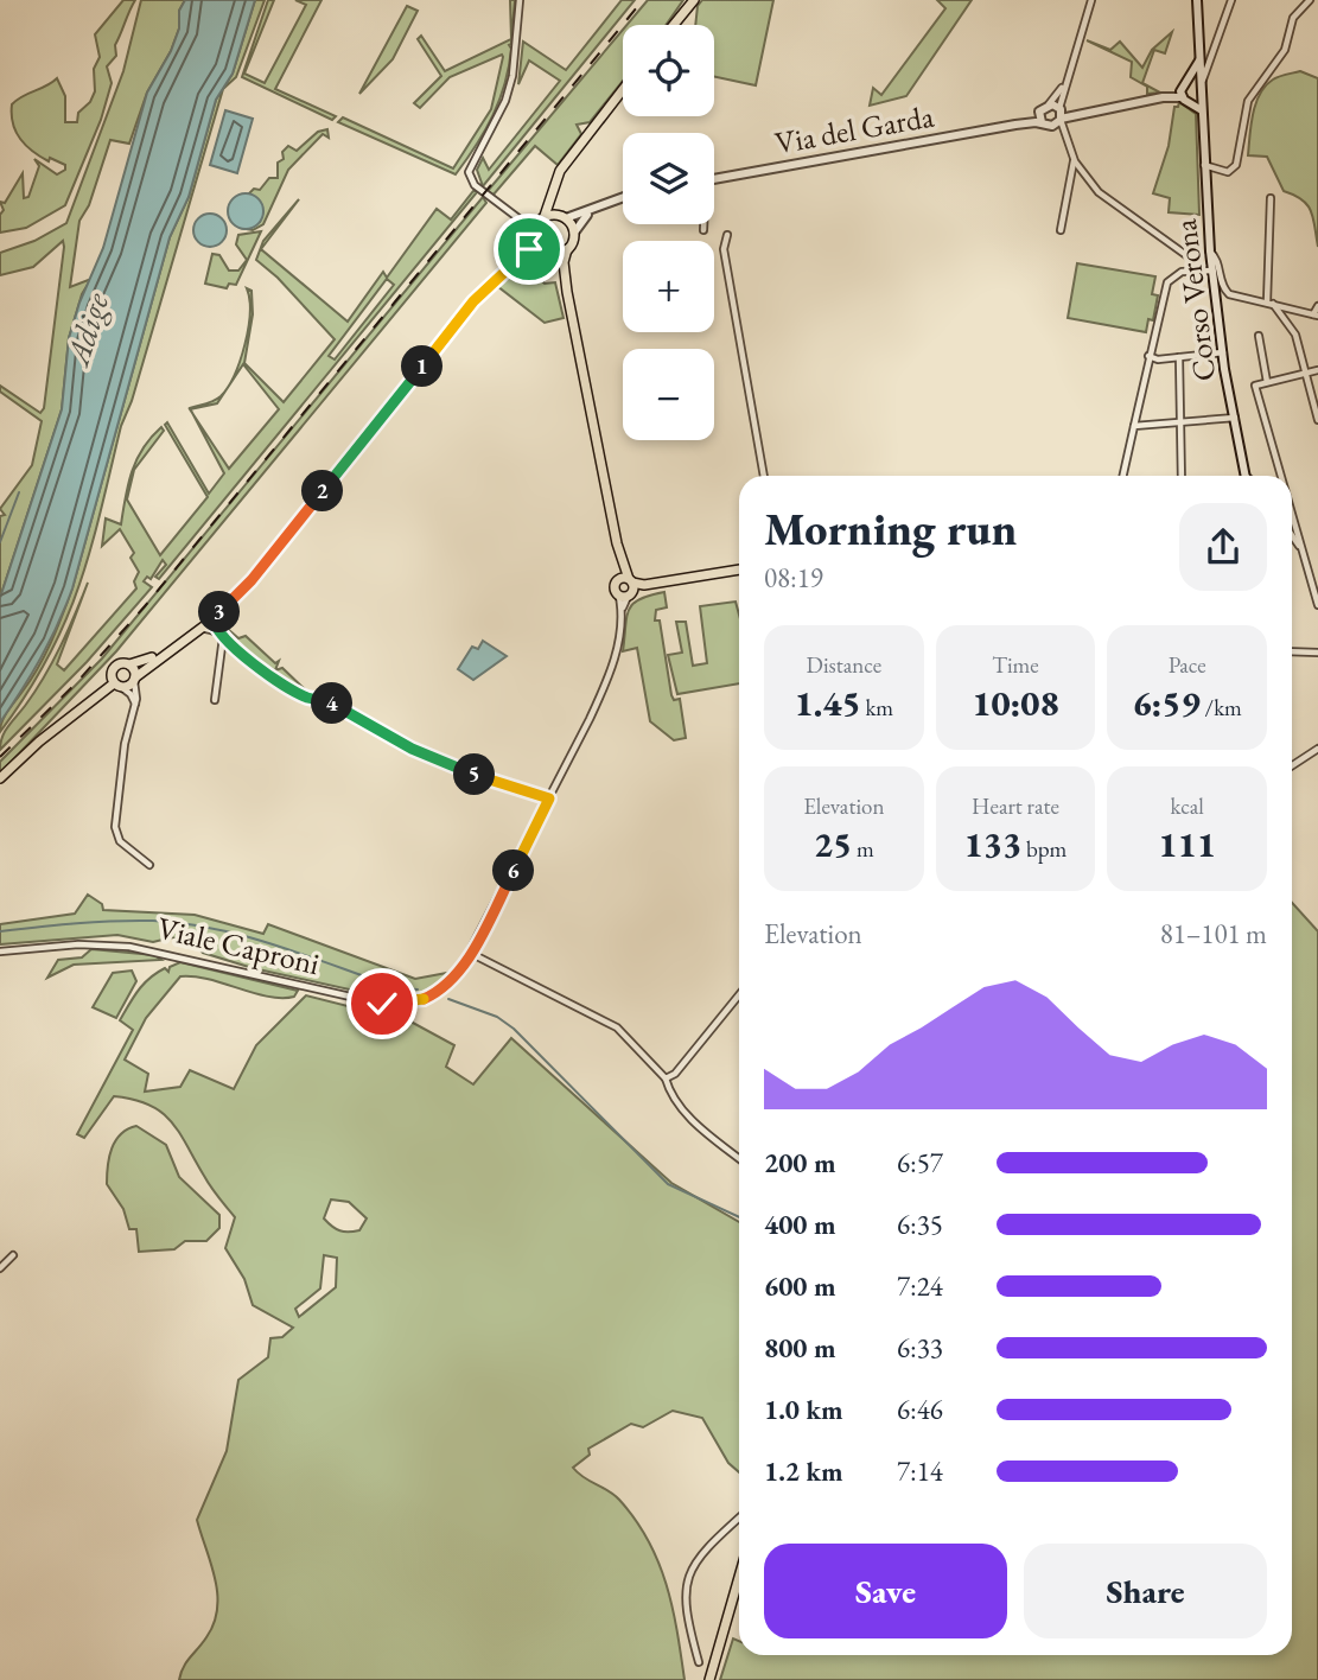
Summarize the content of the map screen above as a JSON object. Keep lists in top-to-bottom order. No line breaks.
{"streets":{"street":["Via del Garda","Corso Verona","Viale Caproni"]},"water":["Adige"],"page":{"map_buttons":["+","−"],"pins":["1","2","3","4","5","6"],"heading":["Morning run","08:19"],"stats":[["Distance","1.45 km"],["Time","10:08"],["Pace","6:59 /km"],["Elevation","25 m"],["Heart rate","133 bpm"],["kcal","111"]],"chart":["Elevation","81–101 m"],"list":[{"name":"200 m","note":"6:57"},{"name":"400 m","note":"6:35"},{"name":"600 m","note":"7:24"},{"name":"800 m","note":"6:33"},{"name":"1.0 km","note":"6:46"},{"name":"1.2 km","note":"7:14"}],"buttons":["Save","Share"]}}
